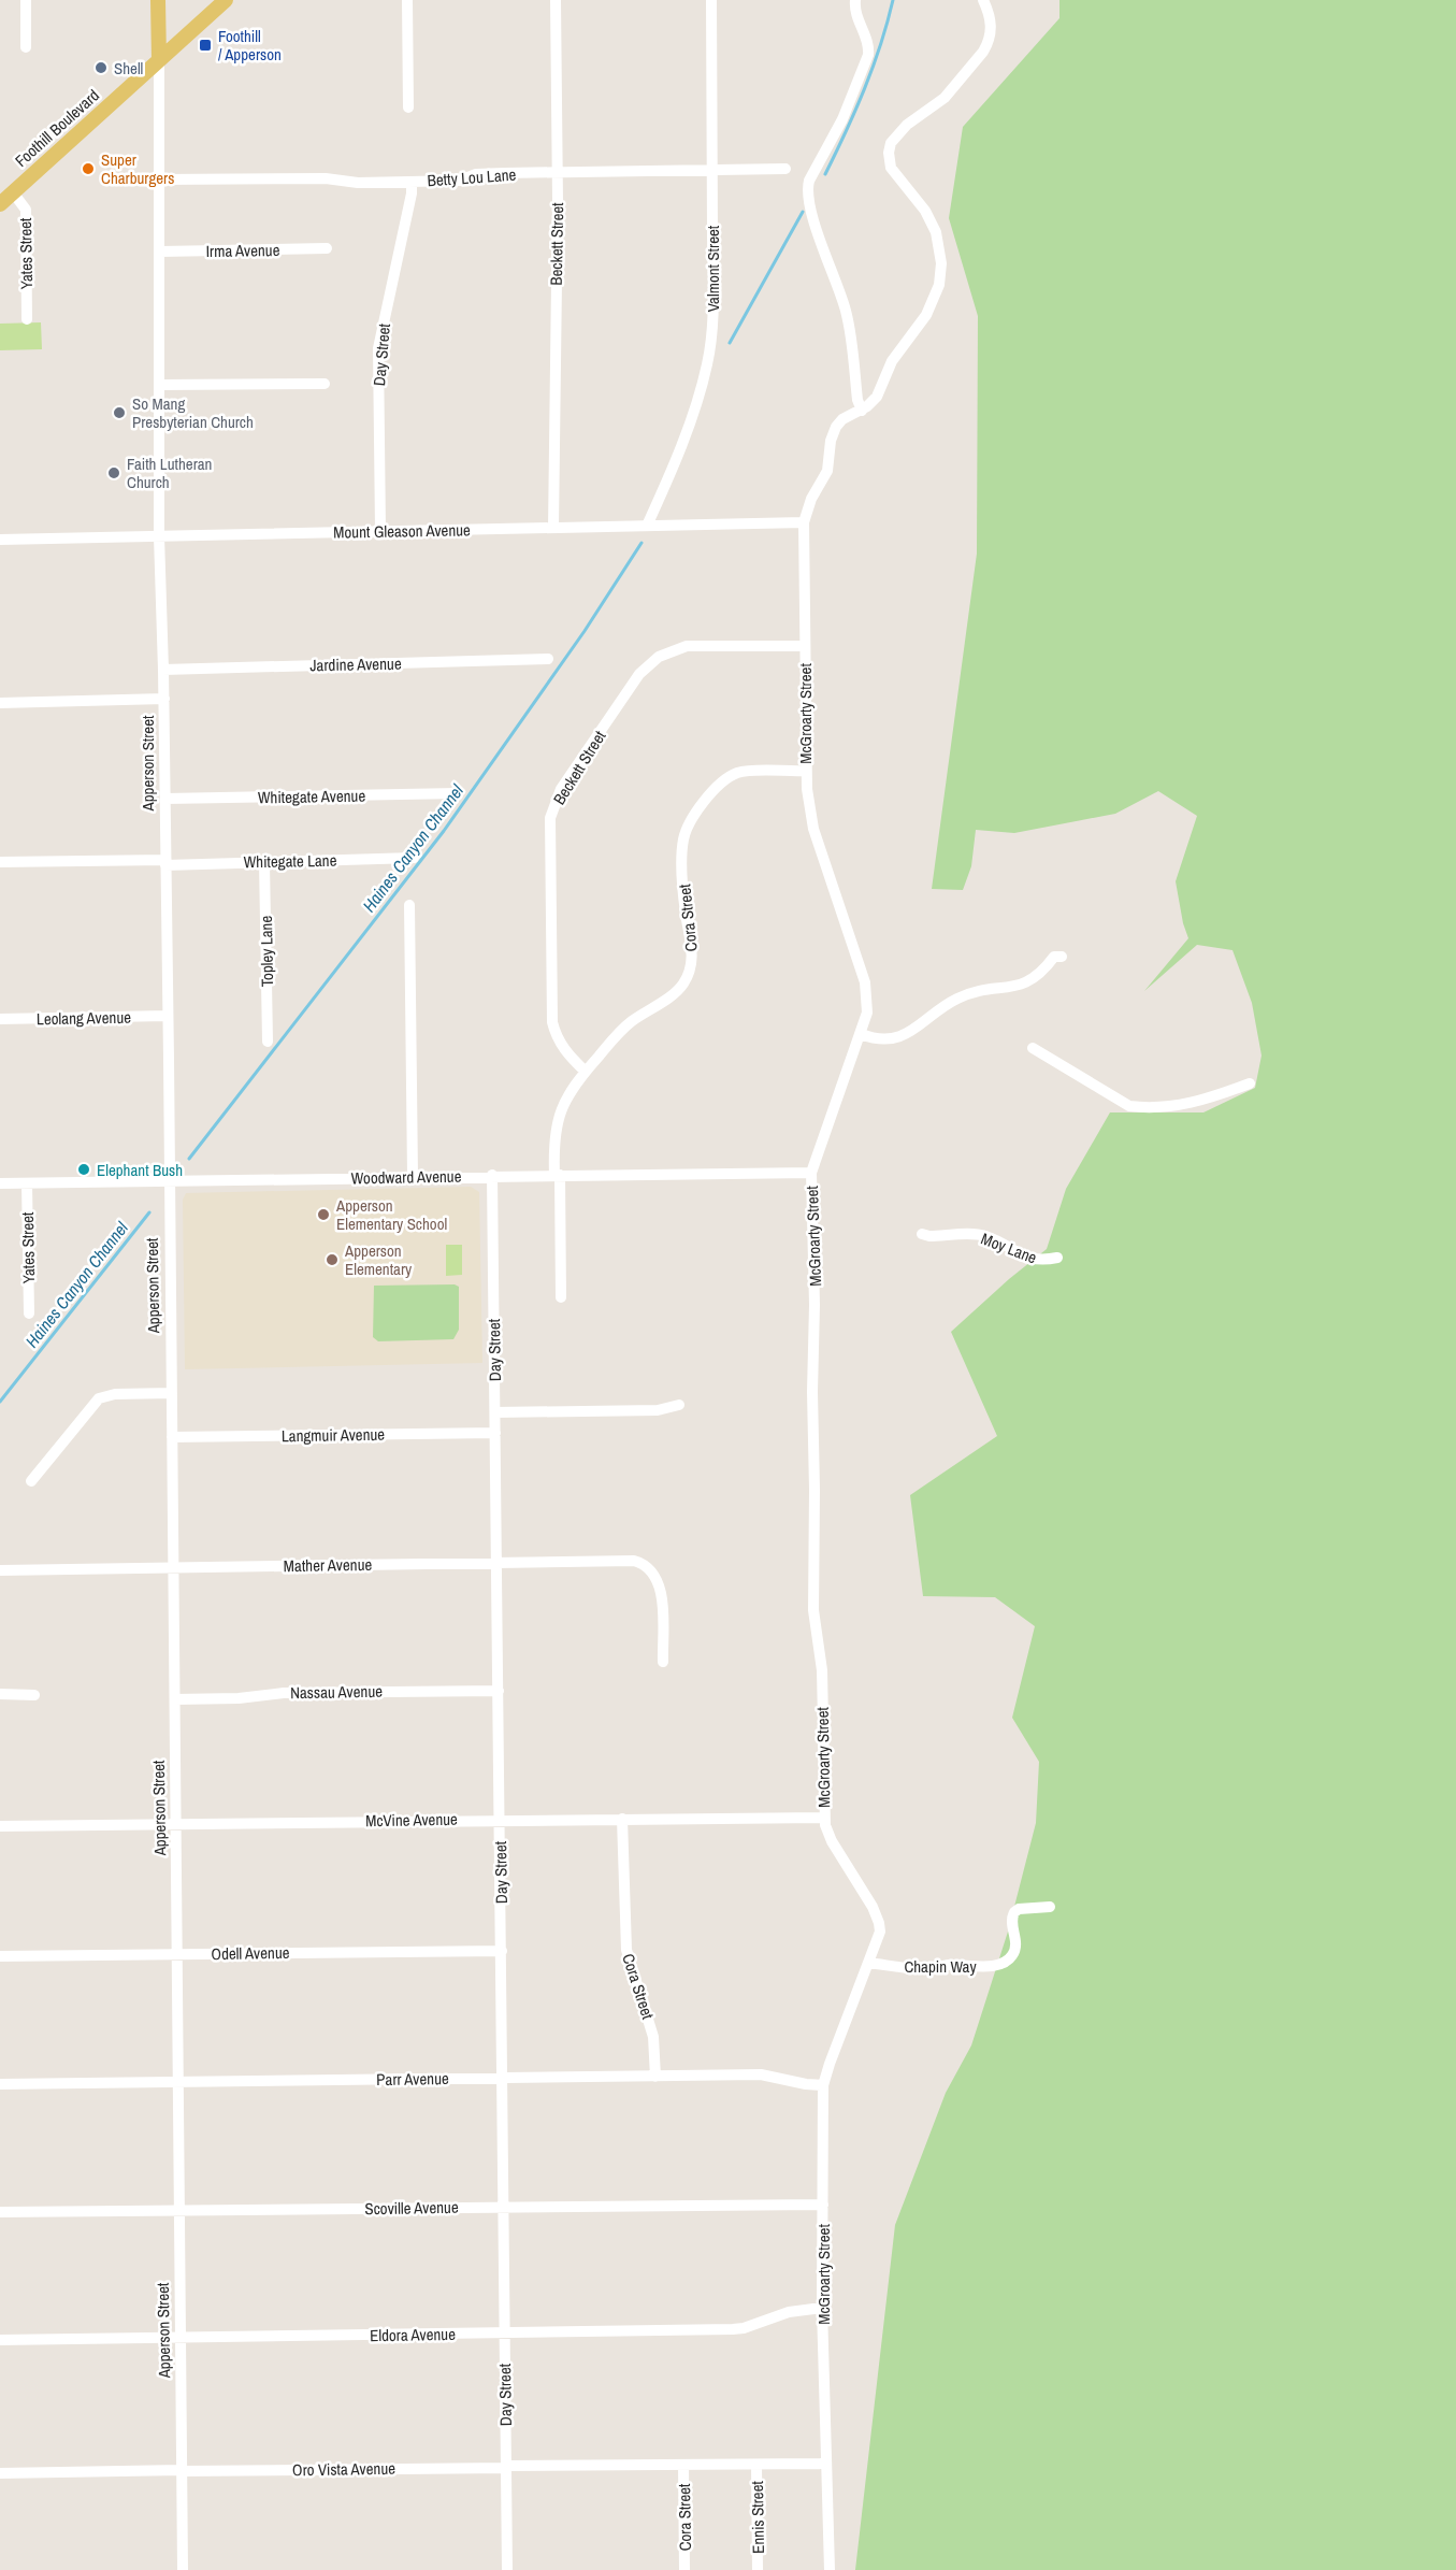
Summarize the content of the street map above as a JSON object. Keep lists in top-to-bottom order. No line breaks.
{"streets":{"main road":["Foothill Boulevard","Apperson Street"],"street":["Betty Lou Lane","Beckett Street","Irma Avenue","Yates Street","Valmont Street","Day Street","Mount Gleason Avenue","Jardine Avenue","McGroarty Street","Whitegate Avenue","Whitegate Lane","Cora Street","Topley Lane","Leolang Avenue","Woodward Avenue","Moy Lane","Langmuir Avenue","Mather Avenue","Nassau Avenue","McVine Avenue","Odell Avenue","Chapin Way","Parr Avenue","Scoville Avenue","Eldora Avenue","Oro Vista Avenue","Ennis Street"]},"crossings":[["Foothill Boulevard","Yates Street"],["Foothill Boulevard","Apperson Street"],["Betty Lou Lane","Beckett Street"],["Betty Lou Lane","Valmont Street"],["Betty Lou Lane","Day Street"],["Betty Lou Lane","Apperson Street"],["Beckett Street","Mount Gleason Avenue"],["Beckett Street","McGroarty Street"],["Beckett Street","Cora Street"],["Irma Avenue","Apperson Street"],["Yates Street","Woodward Avenue"],["Valmont Street","Mount Gleason Avenue"],["Day Street","Mount Gleason Avenue"],["Day Street","Woodward Avenue"],["Day Street","Langmuir Avenue"],["Day Street","Mather Avenue"],["Day Street","Nassau Avenue"],["Day Street","McVine Avenue"],["Day Street","Odell Avenue"],["Day Street","Parr Avenue"],["Day Street","Scoville Avenue"],["Day Street","Eldora Avenue"],["Day Street","Oro Vista Avenue"],["Mount Gleason Avenue","McGroarty Street"],["Mount Gleason Avenue","Apperson Street"],["Jardine Avenue","Apperson Street"],["McGroarty Street","Cora Street"],["McGroarty Street","Woodward Avenue"],["McGroarty Street","McVine Avenue"],["McGroarty Street","Chapin Way"],["McGroarty Street","Parr Avenue"],["McGroarty Street","Scoville Avenue"],["McGroarty Street","Eldora Avenue"],["McGroarty Street","Oro Vista Avenue"],["Apperson Street","Whitegate Avenue"],["Apperson Street","Whitegate Lane"],["Apperson Street","Leolang Avenue"],["Apperson Street","Woodward Avenue"],["Apperson Street","Langmuir Avenue"],["Apperson Street","Mather Avenue"],["Apperson Street","Nassau Avenue"],["Apperson Street","McVine Avenue"],["Apperson Street","Odell Avenue"],["Apperson Street","Parr Avenue"],["Apperson Street","Scoville Avenue"],["Apperson Street","Eldora Avenue"],["Apperson Street","Oro Vista Avenue"],["Whitegate Lane","Topley Lane"],["Cora Street","Woodward Avenue"],["Cora Street","McVine Avenue"],["Cora Street","Parr Avenue"],["Cora Street","Oro Vista Avenue"],["Oro Vista Avenue","Ennis Street"]],"water":["Haines Canyon Channel"],"places":{"transit":["Foothill / Apperson"],"other":["Shell","Super Charburgers","So Mang Presbyterian Church","Faith Lutheran Church","Elephant Bush","Apperson Elementary School","Apperson Elementary"]}}
